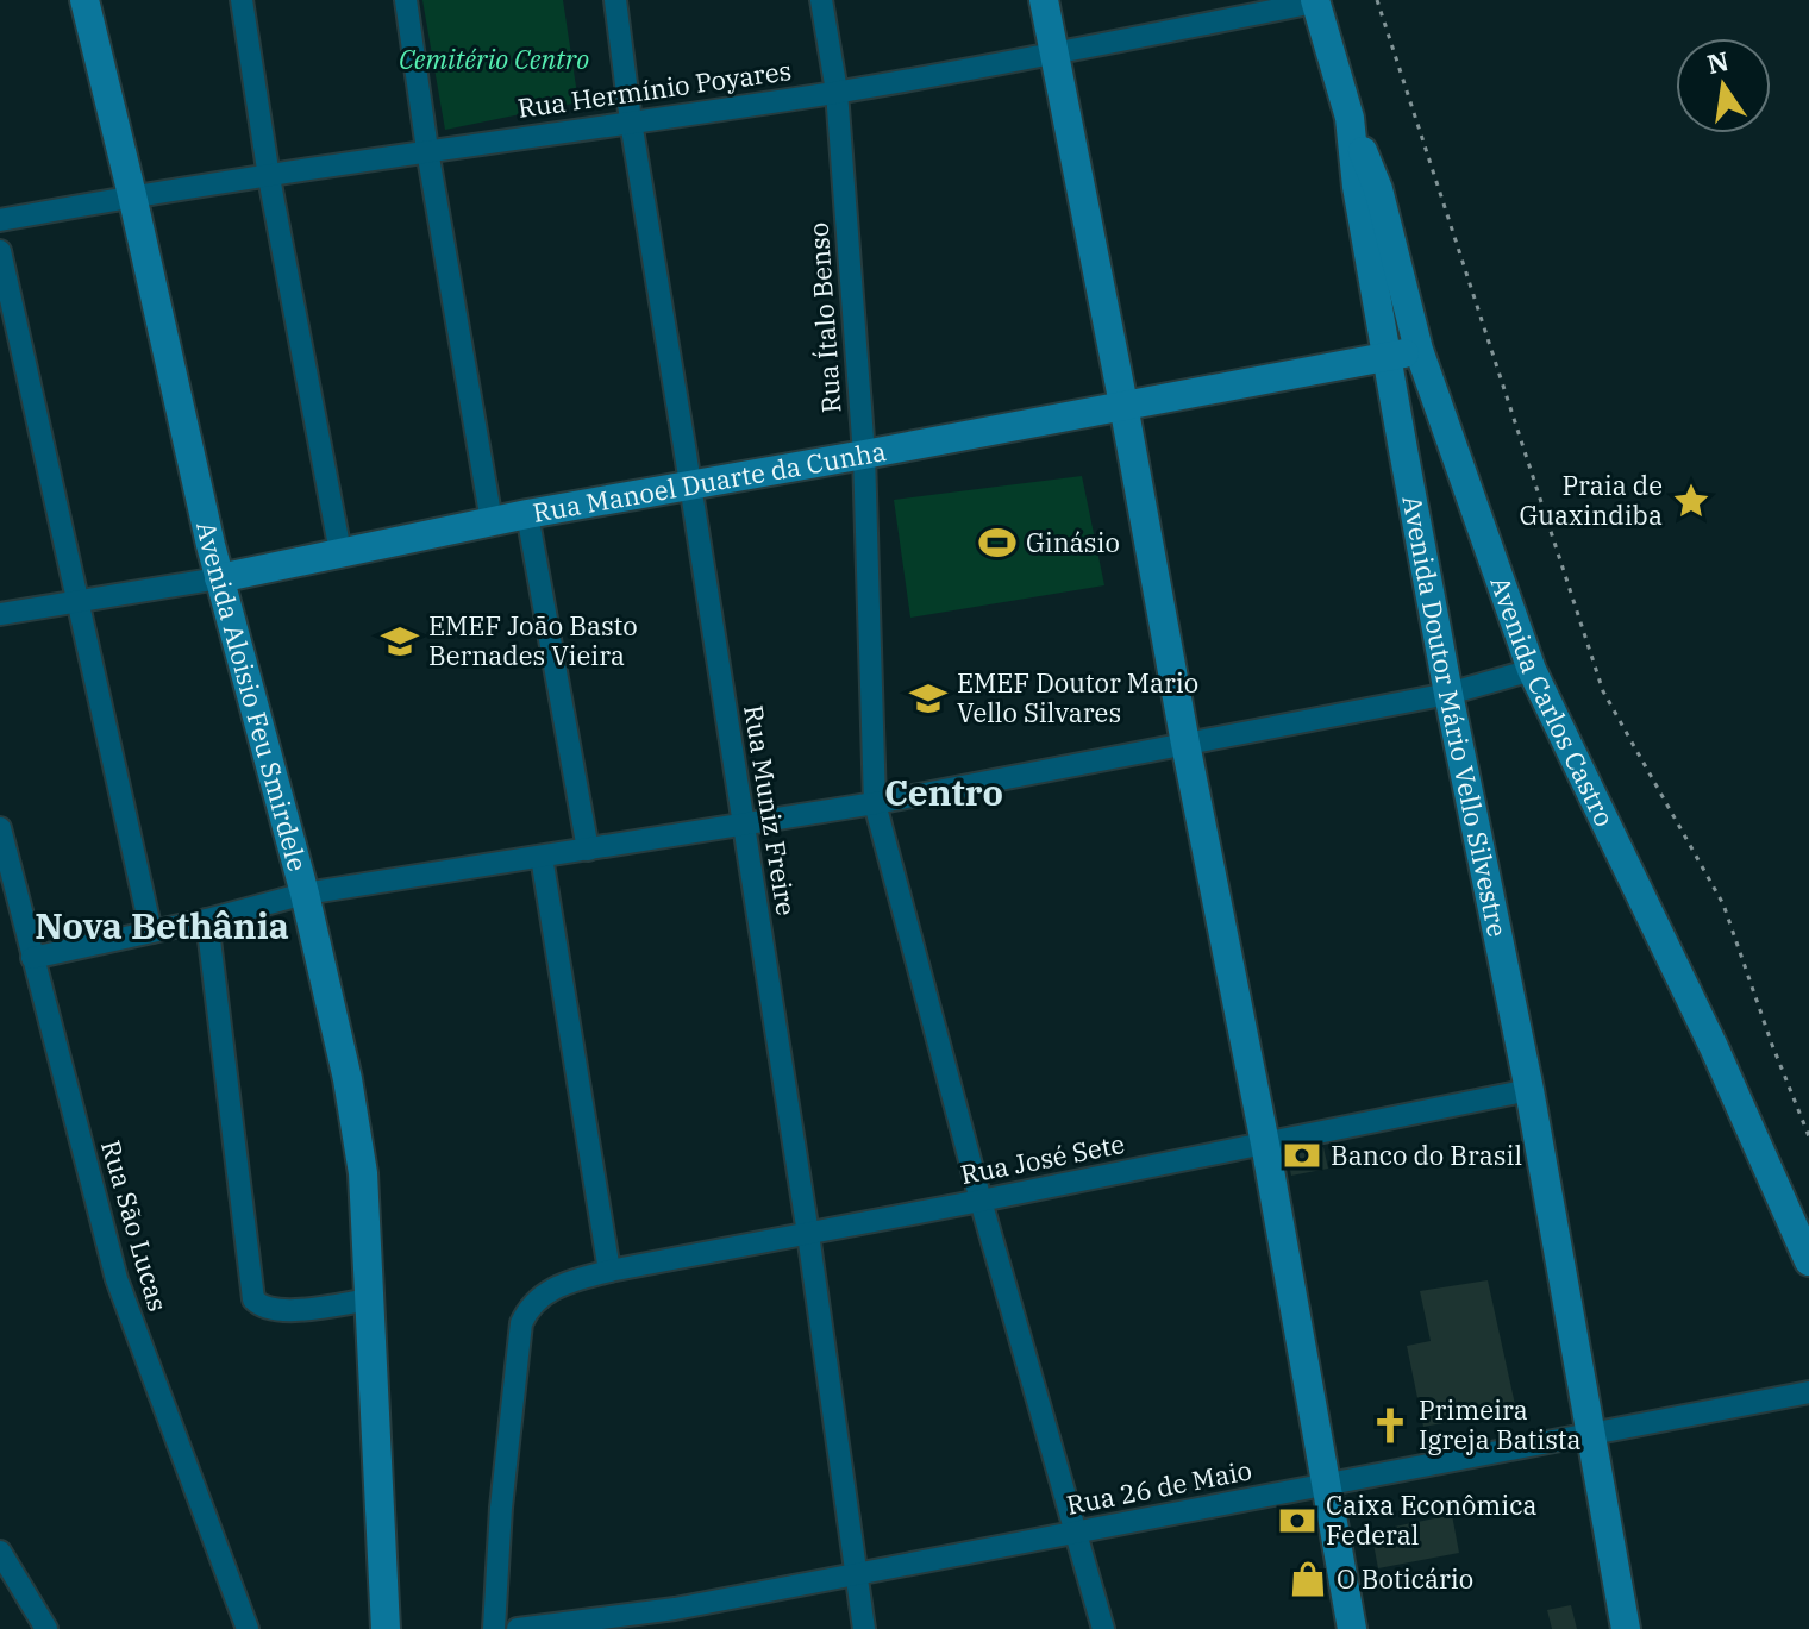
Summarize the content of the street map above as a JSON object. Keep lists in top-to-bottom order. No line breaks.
{"streets":{"street":["Rua Hermínio Poyares","Rua Ítalo Benso","Rua Manoel Duarte da Cunha","Avenida Aloisio Feu Smirdele","Avenida Carlos Castro","Avenida Doutor Mário Vello Silvestre","Rua Muniz Freire","Rua José Sete","Rua São Lucas","Rua 26 de Maio"]},"crossings":[["Rua Hermínio Poyares","Rua Ítalo Benso"],["Rua Hermínio Poyares","Avenida Aloisio Feu Smirdele"],["Rua Hermínio Poyares","Avenida Doutor Mário Vello Silvestre"],["Rua Hermínio Poyares","Rua Muniz Freire"],["Rua Ítalo Benso","Rua Manoel Duarte da Cunha"],["Rua Ítalo Benso","Rua José Sete"],["Rua Ítalo Benso","Rua 26 de Maio"],["Rua Manoel Duarte da Cunha","Avenida Aloisio Feu Smirdele"],["Rua Manoel Duarte da Cunha","Avenida Carlos Castro"],["Rua Manoel Duarte da Cunha","Avenida Doutor Mário Vello Silvestre"],["Rua Manoel Duarte da Cunha","Rua Muniz Freire"],["Avenida Carlos Castro","Avenida Doutor Mário Vello Silvestre"],["Avenida Doutor Mário Vello Silvestre","Rua José Sete"],["Avenida Doutor Mário Vello Silvestre","Rua 26 de Maio"],["Rua Muniz Freire","Rua José Sete"],["Rua Muniz Freire","Rua 26 de Maio"]],"districts":["Centro","Nova Bethânia"],"parks":["Cemitério Centro"],"places":{"place":["Praia de Guaxindiba"],"sports":["Ginásio"],"school or university":["EMEF João Basto Bernades Vieira","EMEF Doutor Mario Vello Silvares"],"bank":["Banco do Brasil","Caixa Econômica Federal"],"church":["Primeira Igreja Batista"],"shop":["O Boticário"]},"north":"top"}
